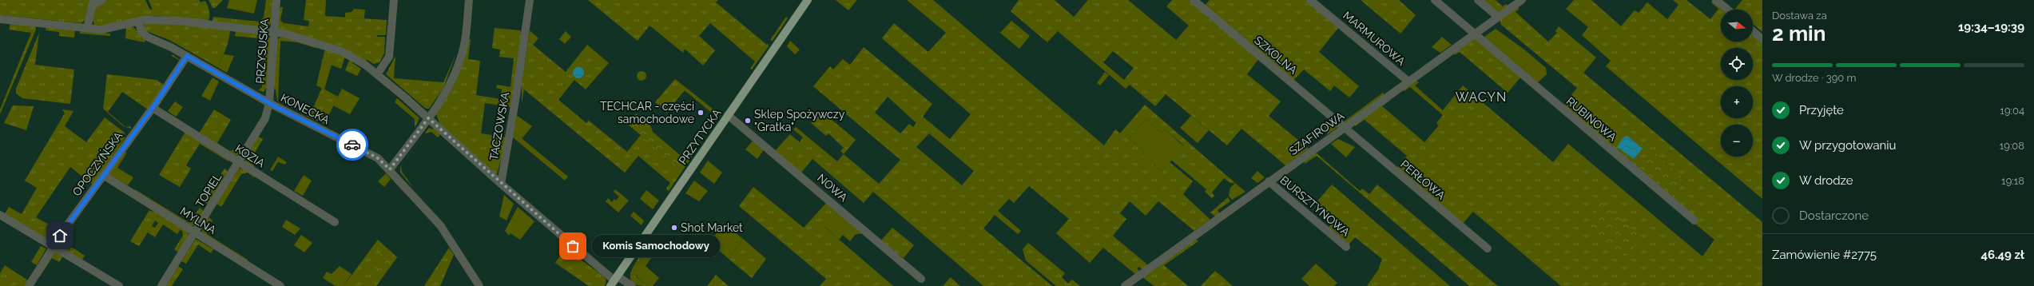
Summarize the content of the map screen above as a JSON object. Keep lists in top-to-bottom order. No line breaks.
{"streets":{"main road":["PRZYTYCKA"],"street":["MARMUROWA","PRZYSUSKA","SZKOLNA","KONECKA","RUBINOWA","TACZOWSKA","SZAFIROWA","KOZIA","OPOCZYŃSKA","PERŁOWA","NOWA","TOPIEL","BURSZTYNOWA","MYLNA"]},"crossings":[["MARMUROWA","SZAFIROWA"],["PRZYSUSKA","KONECKA"],["PRZYSUSKA","TOPIEL"],["SZKOLNA","SZAFIROWA"],["SZKOLNA","PERŁOWA"],["KONECKA","OPOCZYŃSKA"],["KONECKA","TOPIEL"],["RUBINOWA","SZAFIROWA"],["SZAFIROWA","PERŁOWA"],["SZAFIROWA","BURSZTYNOWA"],["PRZYTYCKA","NOWA"],["KOZIA","OPOCZYŃSKA"],["KOZIA","TOPIEL"],["OPOCZYŃSKA","MYLNA"],["TOPIEL","MYLNA"]],"districts":["WACYN"],"places":["TECHCAR - części samochodowe","Sklep Spożywczy \"Gratka\"","Shot Market","Komis Samochodowy"],"north":"right","page":{"heading":["2 min","Dostawa za","19:34–19:39"],"panel":["Zamówienie #2775","46.49 zł"],"map_buttons":["+","−"],"bar":"W drodze · 390 m","list":[["Przyjęte","19:04"],["W przygotowaniu","19:08"],["W drodze","19:18"],"Dostarczone"],"bubble":"Komis Samochodowy"}}
